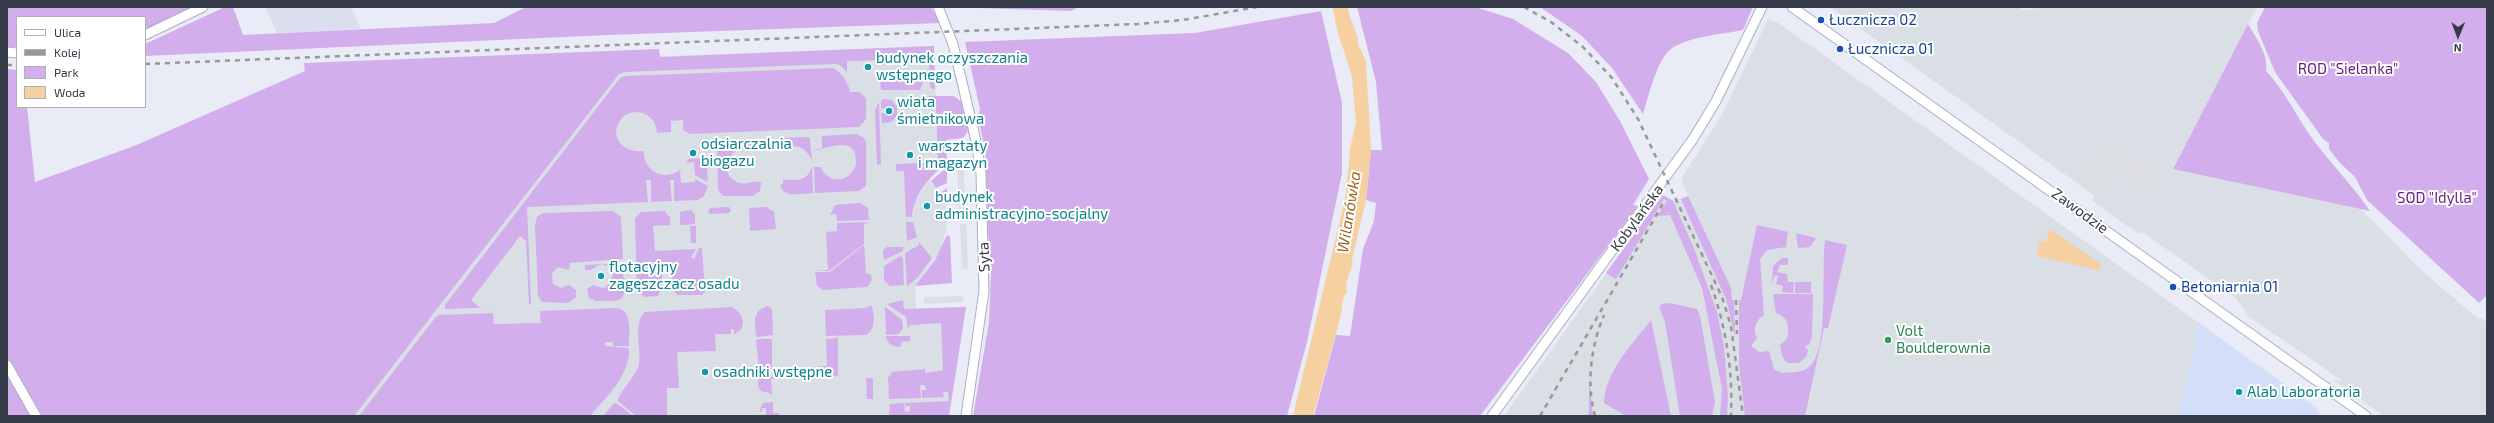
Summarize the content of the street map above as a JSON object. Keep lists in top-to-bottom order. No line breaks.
{"streets":{"street":["Zawodzie","Kobylańska","Syta"]},"water":["Wilanówka"],"parks":["ROD \"Sielanka\"","SOD \"Idylla\""],"places":["Łucznicza 02","Łucznicza 01","budynek oczyszczania wstępnego","wiata śmietnikowa","odsiarczalnia biogazu","warsztaty i magazyn","budynek administracyjno-socjalny","flotacyjny zagęszczacz osadu","Betoniarnia 01","Volt Boulderownia","osadniki wstępne","Alab Laboratoria"],"legend":["Ulica","Kolej","Park","Woda"],"north":"bottom"}
